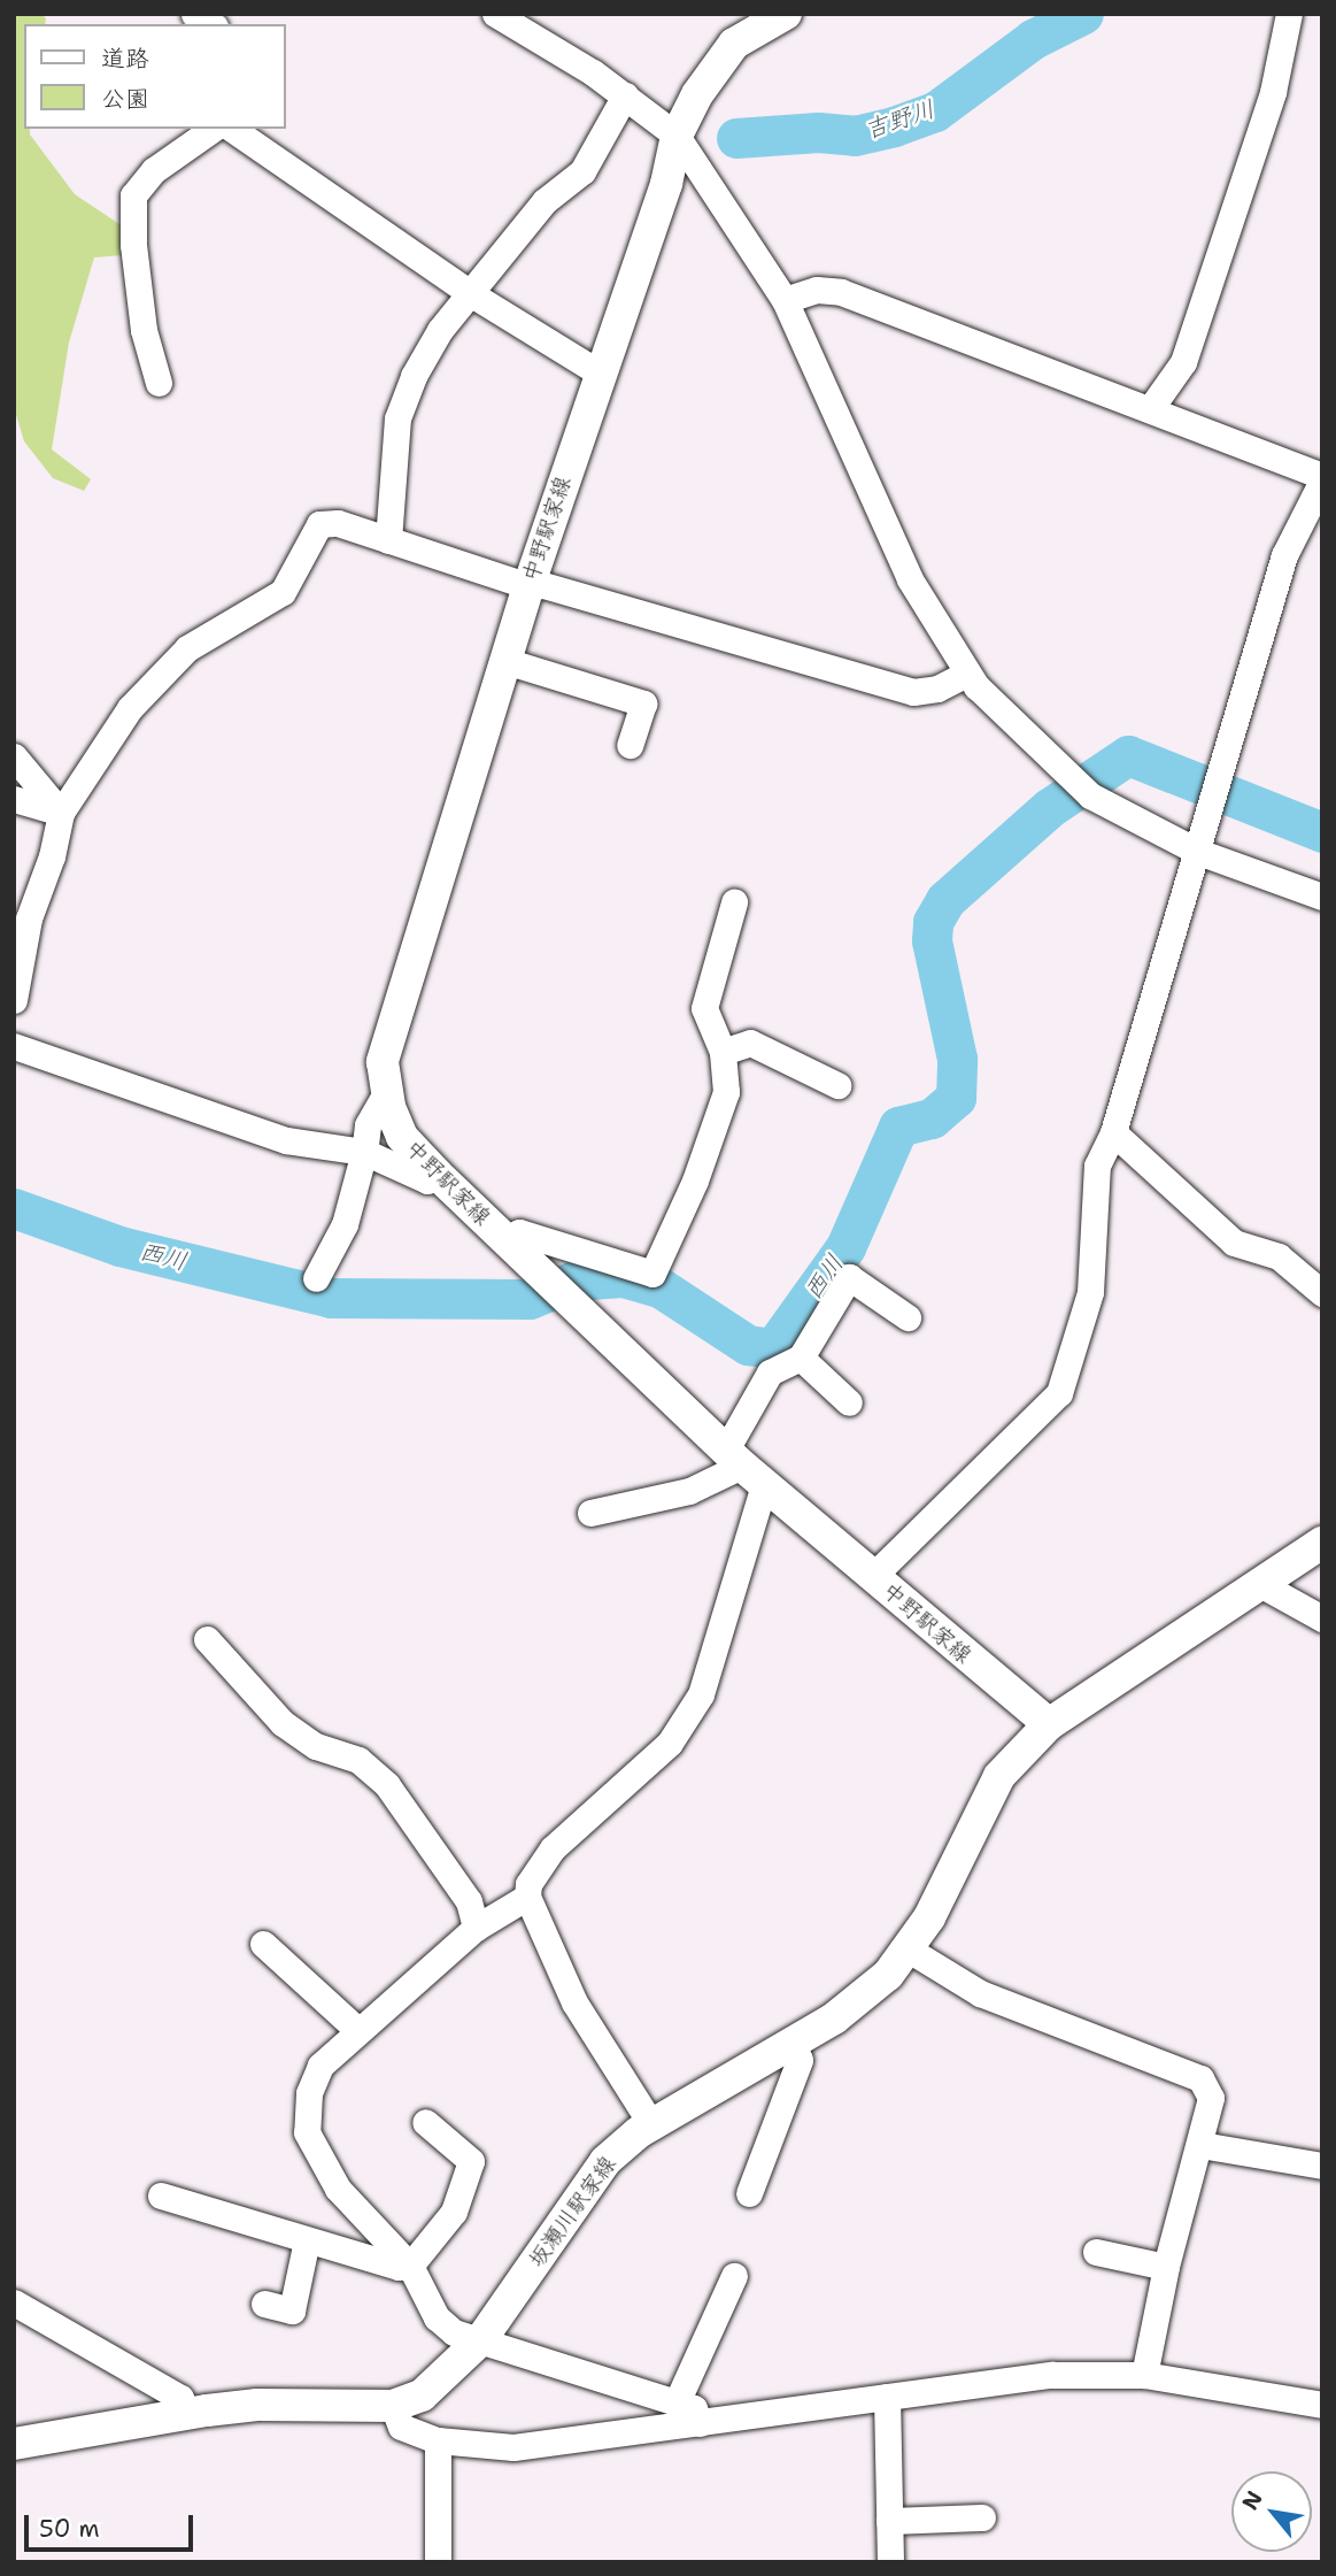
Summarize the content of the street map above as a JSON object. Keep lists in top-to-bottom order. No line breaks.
{"streets":{"main road":["中野駅家線","坂瀬川駅家線"]},"crossings":[["中野駅家線","坂瀬川駅家線"]],"water":["吉野川","西川"],"legend":["道路","公園"],"scale_bar":"50 m","north":"top left"}
